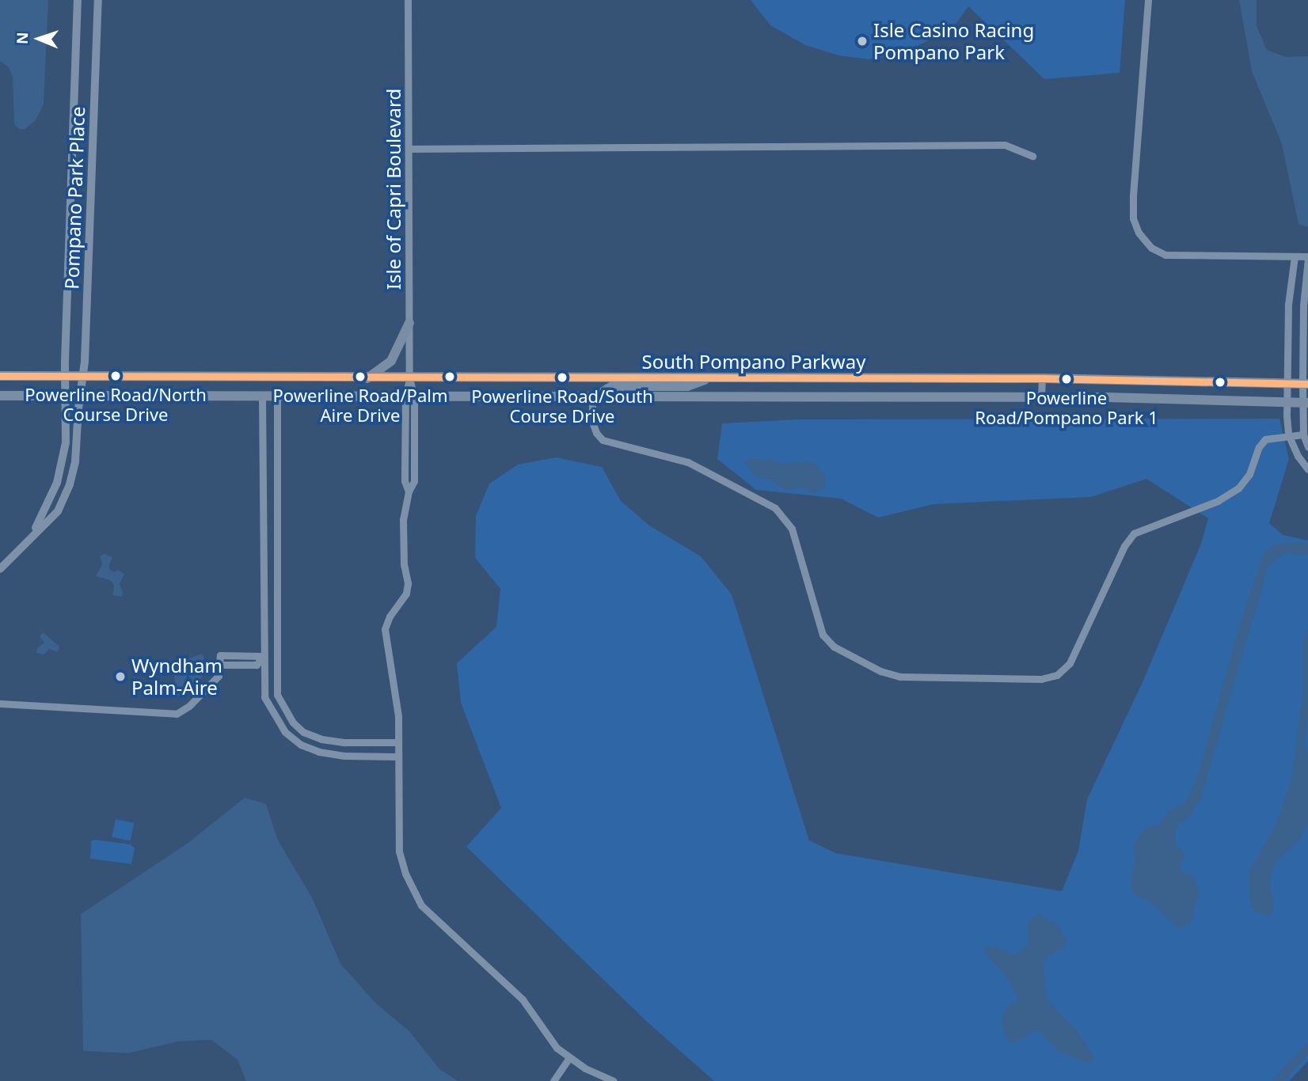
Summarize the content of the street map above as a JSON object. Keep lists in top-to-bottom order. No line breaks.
{"streets":{"main road":["South Pompano Parkway"],"street":["Isle of Capri Boulevard","Pompano Park Place"]},"crossings":[["Isle of Capri Boulevard","South Pompano Parkway"],["Pompano Park Place","South Pompano Parkway"]],"places":["Isle Casino Racing Pompano Park","Powerline Road/North Course Drive","Powerline Road/Palm Aire Drive","Powerline Road/South Course Drive","Powerline Road/Pompano Park 1","Wyndham Palm-Aire"],"north":"left"}
